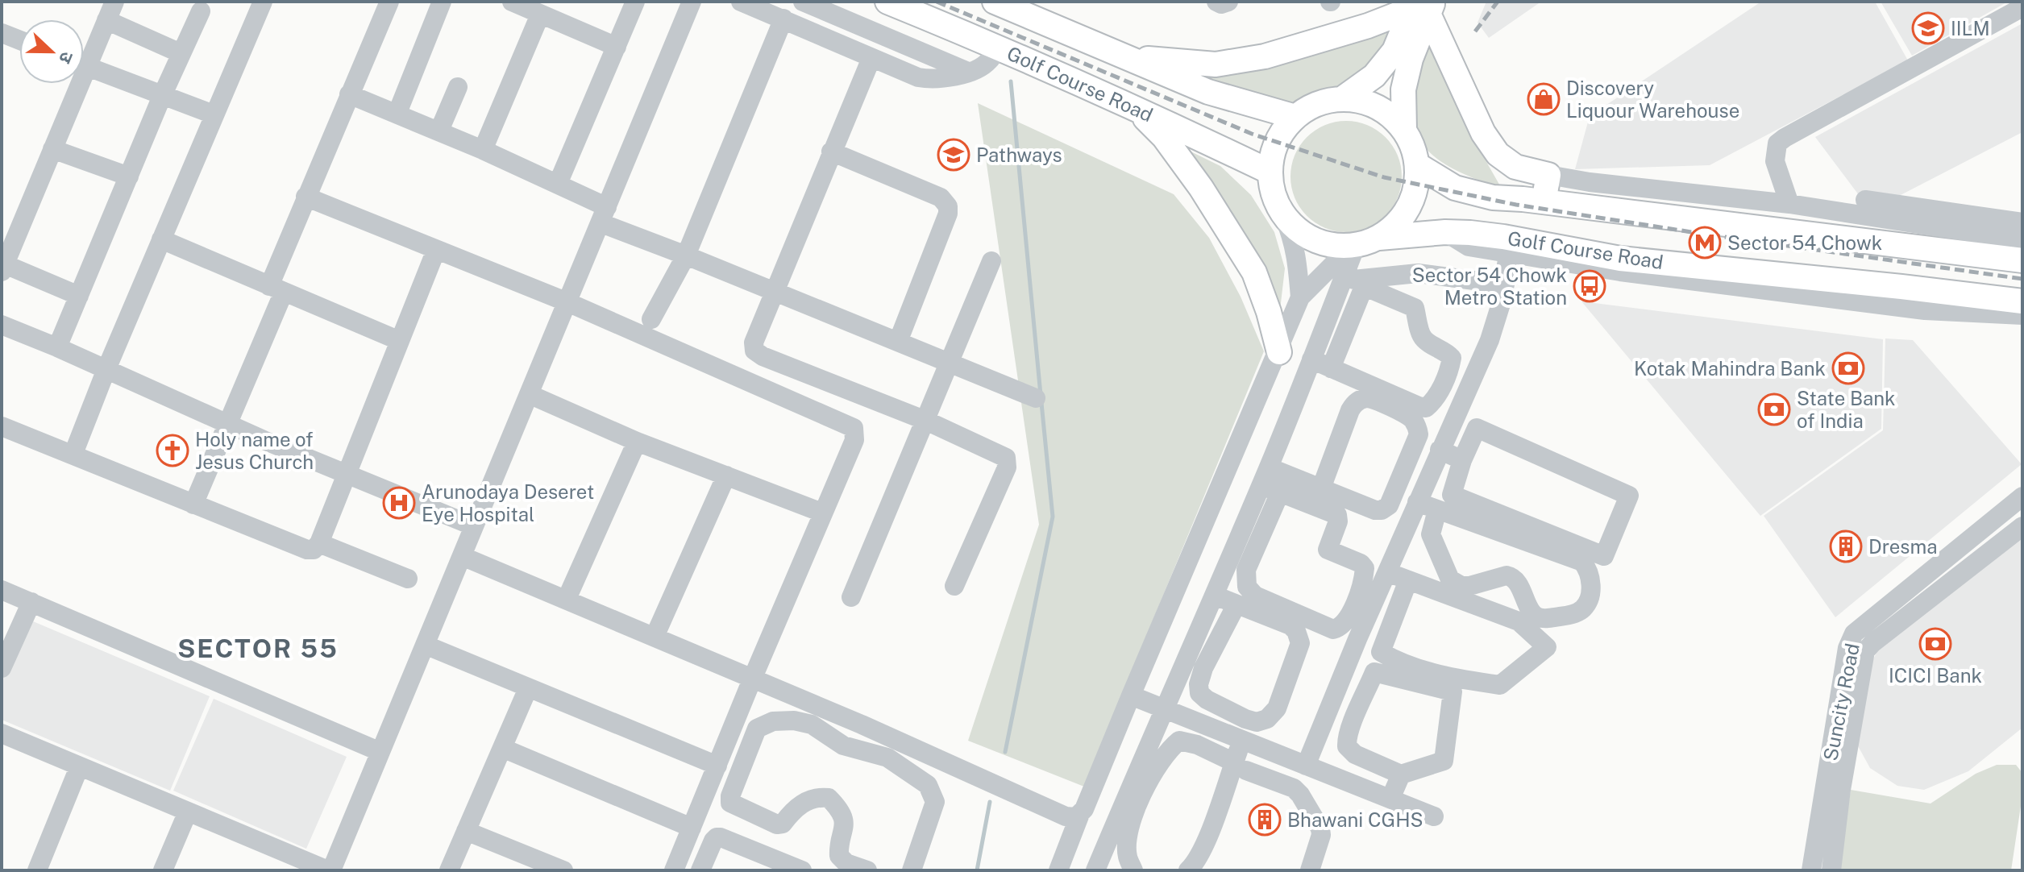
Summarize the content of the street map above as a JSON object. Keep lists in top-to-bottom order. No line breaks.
{"streets":{"main road":["Golf Course Road"],"street":["Suncity Road"]},"districts":["SECTOR 55"],"places":{"school or university":["IILM","Pathways"],"shop":["Discovery Liquour Warehouse"],"metro station":["Sector 54 Chowk"],"bus stop":["Sector 54 Chowk Metro Station"],"bank":["Kotak Mahindra Bank","State Bank of India","ICICI Bank"],"church":["Holy name of Jesus Church"],"hospital":["Arunodaya Deseret Eye Hospital"],"building":["Dresma","Bhawani CGHS"]},"north":"right"}
